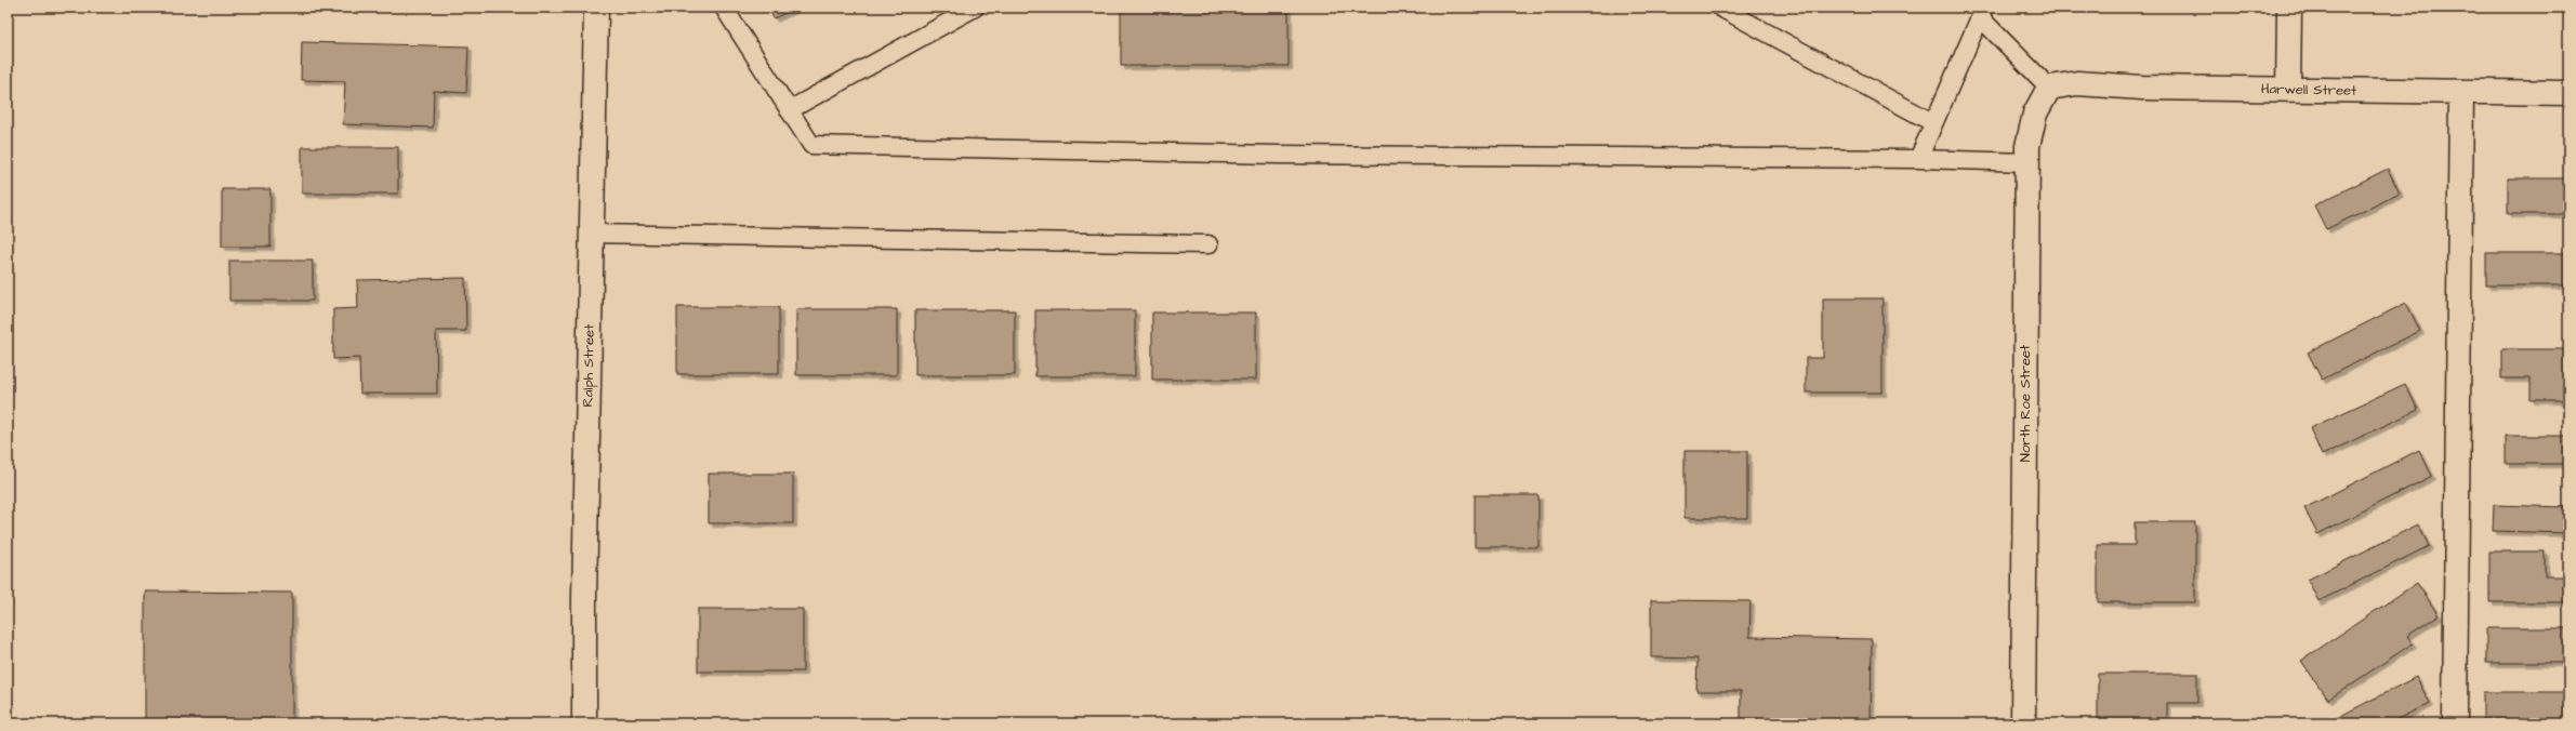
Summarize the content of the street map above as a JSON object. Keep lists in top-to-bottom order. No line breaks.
{"streets":{"street":["Harwell Street","Ralph Street","North Roe Street"]},"crossings":[["Harwell Street","North Roe Street"]]}
